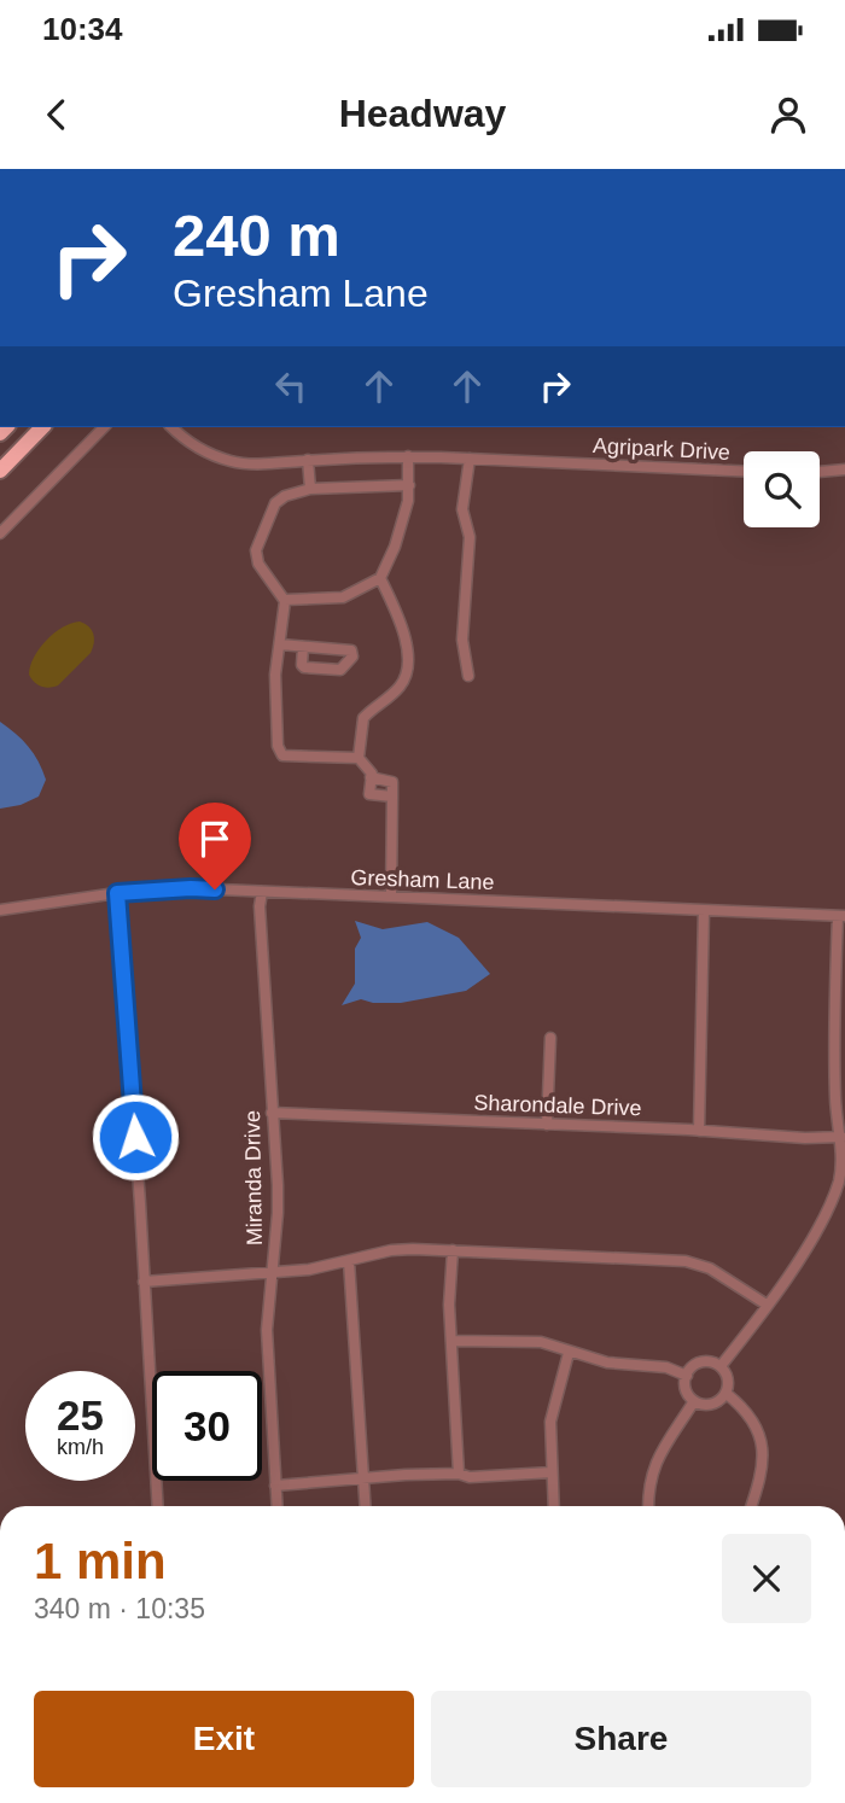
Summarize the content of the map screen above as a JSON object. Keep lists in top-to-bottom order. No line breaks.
{"streets":{"street":["Agripark Drive","Gresham Lane","Sharondale Drive","Miranda Drive"]},"crossings":[["Gresham Lane","Miranda Drive"],["Sharondale Drive","Miranda Drive"]],"page":{"status":"10:34","header":"Headway","turn":["240 m","Gresham Lane"],"speed":"25 km/h","limit":"30","heading":["1 min","340 m · 10:35"],"buttons":["Exit","Share"]}}
